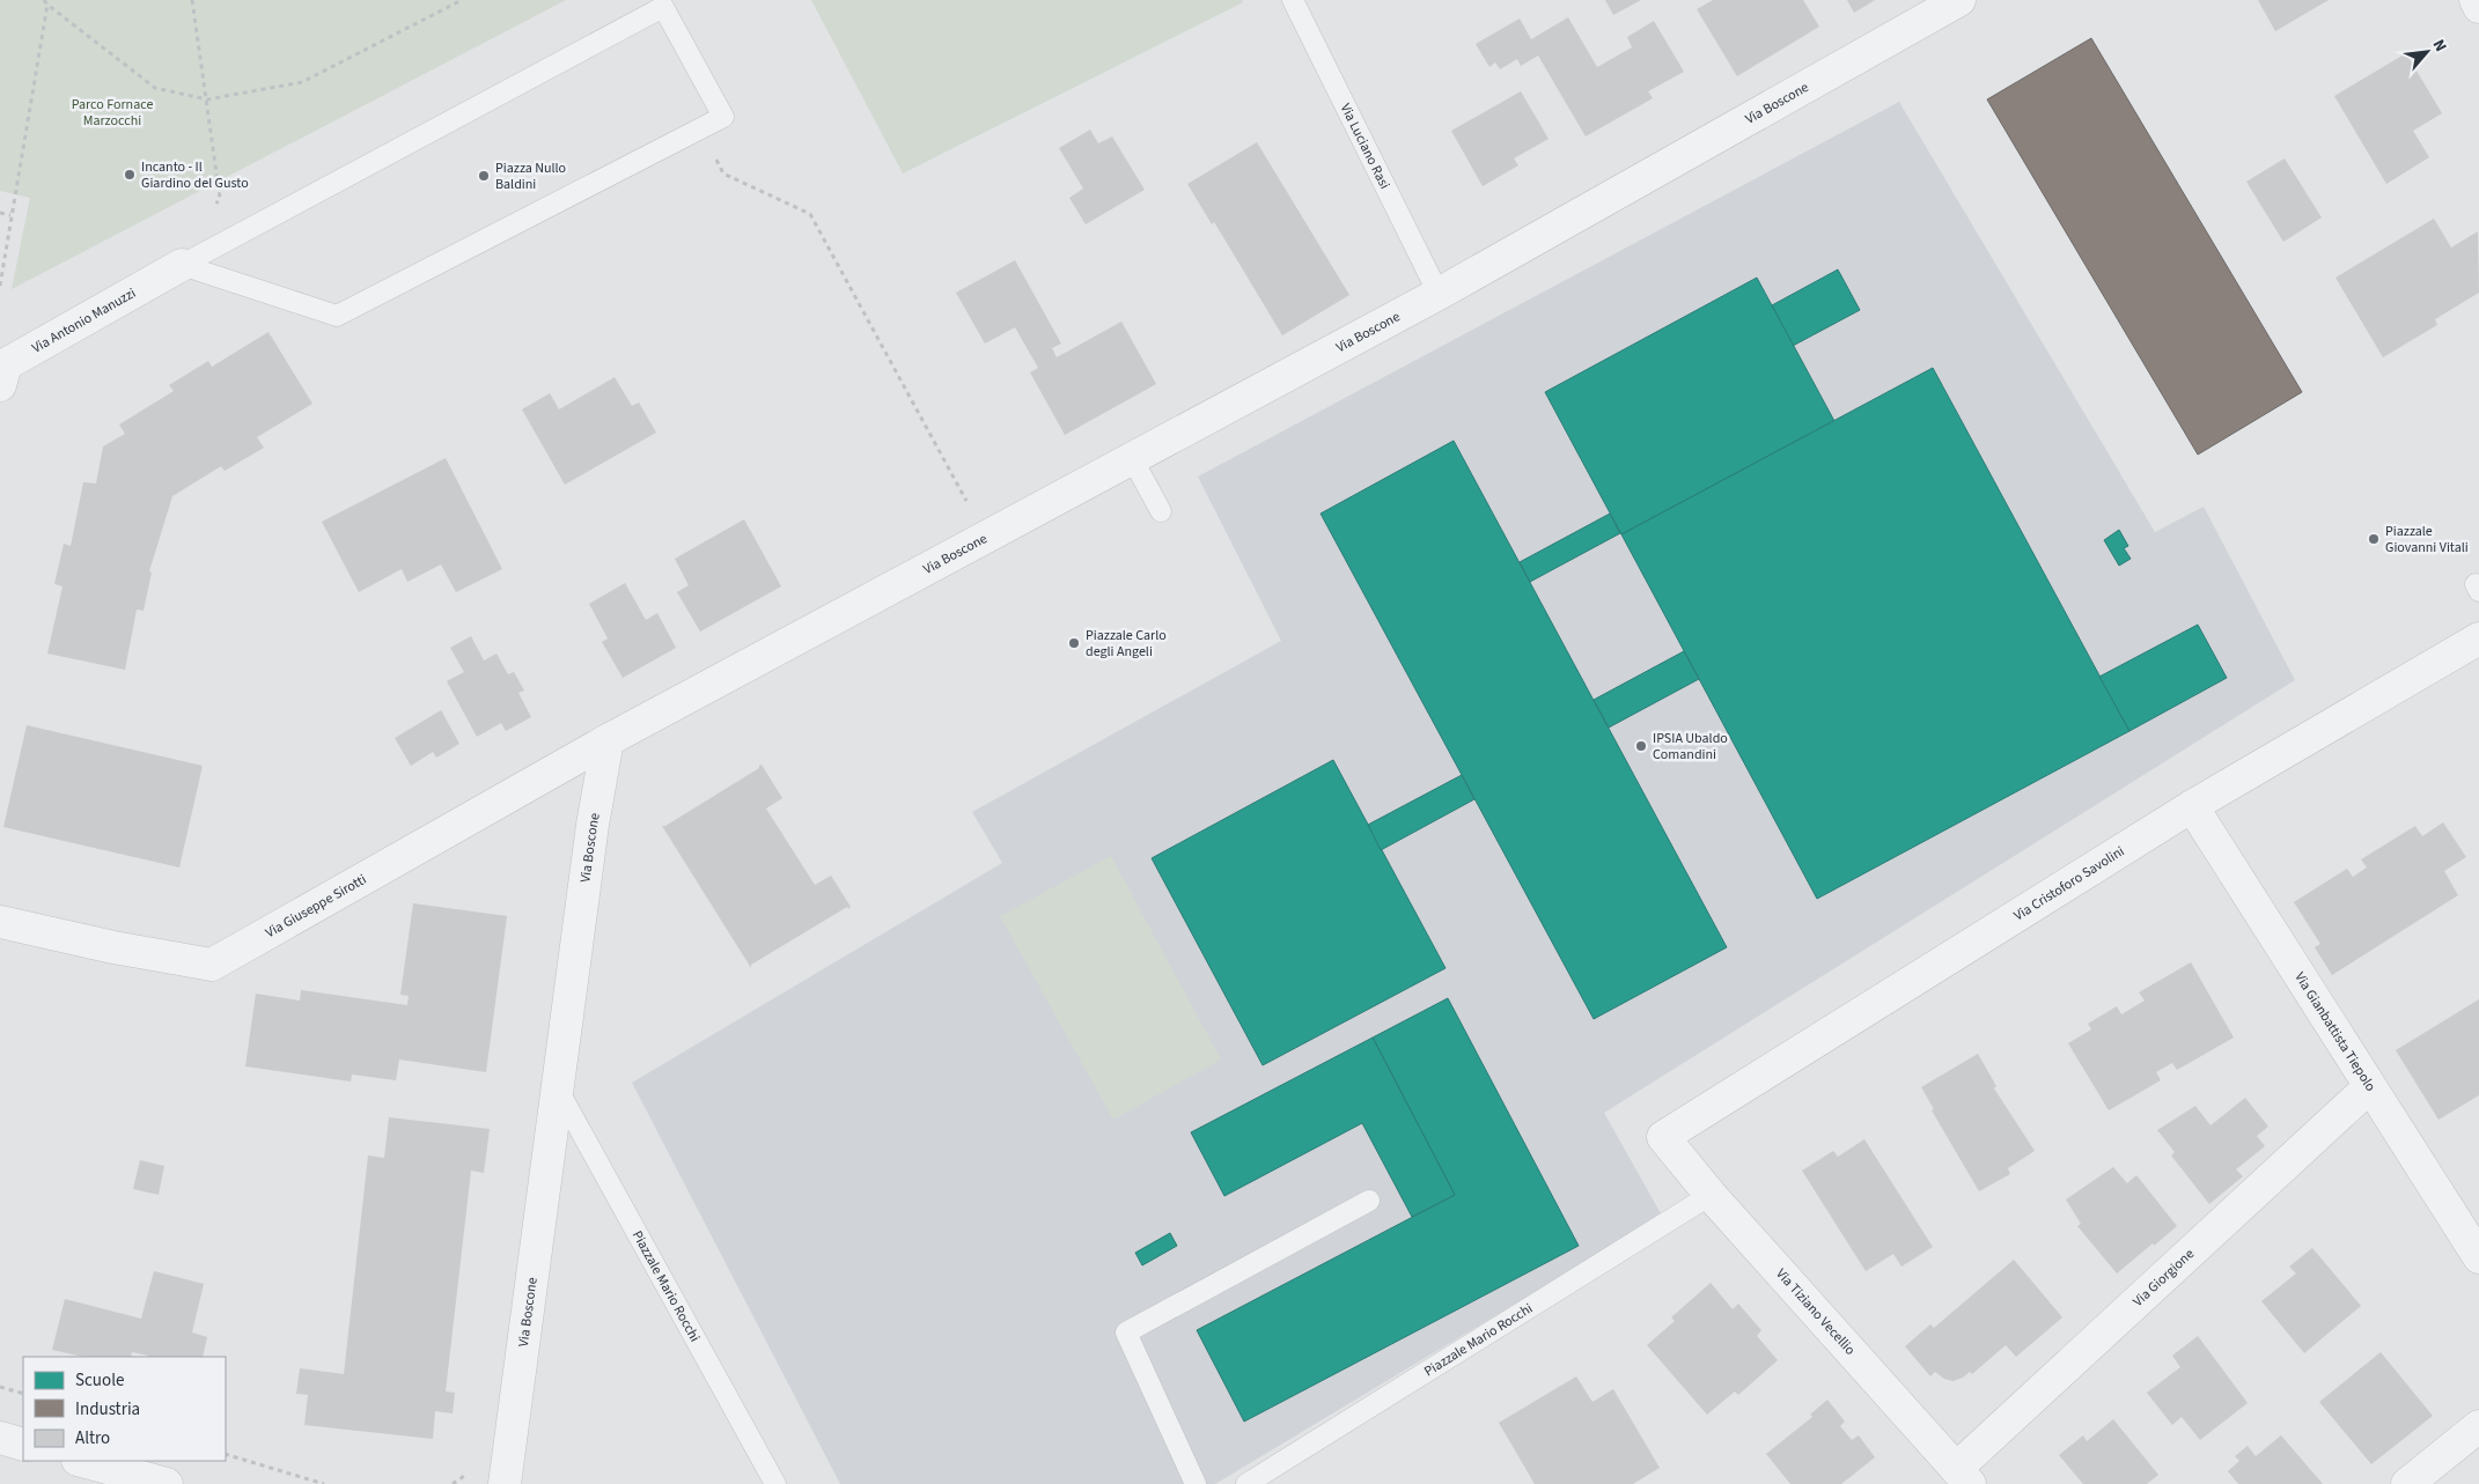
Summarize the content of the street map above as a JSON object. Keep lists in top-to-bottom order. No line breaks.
{"streets":{"street":["Via Boscone","Via Antonio Manuzzi","Via Cristoforo Savolini","Via Giuseppe Sirotti","Via Gianbattista Tiepolo","Via Giorgione","Via Tiziano Vecellio"],"lane":["Via Luciano Rasi","Piazzale Mario Rocchi"]},"crossings":[["Via Boscone","Via Luciano Rasi"],["Via Boscone","Via Giuseppe Sirotti"],["Via Boscone","Piazzale Mario Rocchi"],["Via Cristoforo Savolini","Via Gianbattista Tiepolo"],["Via Cristoforo Savolini","Via Tiziano Vecellio"],["Via Gianbattista Tiepolo","Via Giorgione"],["Via Giorgione","Via Tiziano Vecellio"],["Piazzale Mario Rocchi","Via Tiziano Vecellio"]],"parks":["Parco Fornace Marzocchi"],"places":["Incanto - Il Giardino del Gusto","Piazza Nullo Baldini","Piazzale Giovanni Vitali","Piazzale Carlo degli Angeli","IPSIA Ubaldo Comandini"],"legend":["Scuole","Industria","Altro"],"north":"top right"}
